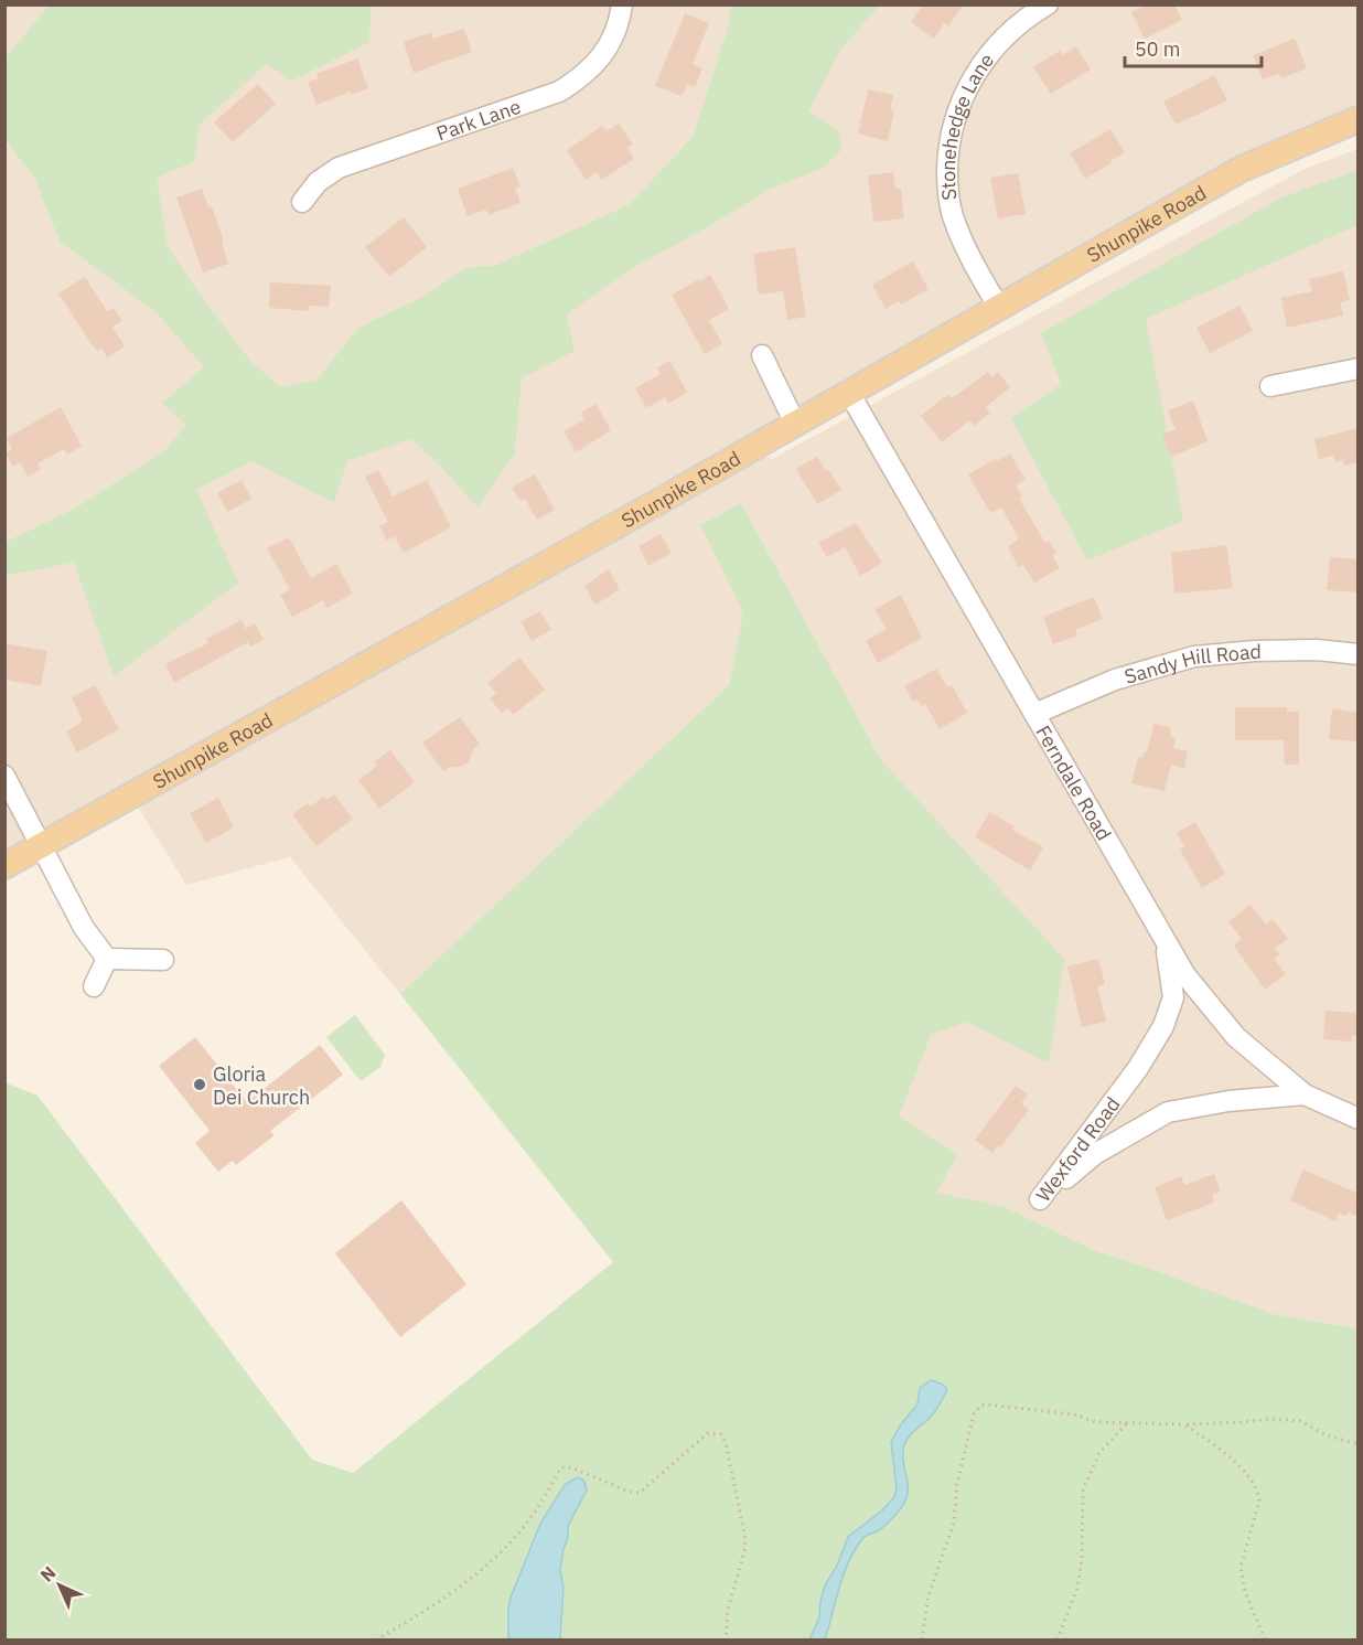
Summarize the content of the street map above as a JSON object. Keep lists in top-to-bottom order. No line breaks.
{"streets":{"main road":["Shunpike Road"],"street":["Park Lane","Stonehedge Lane","Sandy Hill Road","Ferndale Road","Wexford Road"]},"crossings":[["Stonehedge Lane","Shunpike Road"],["Shunpike Road","Ferndale Road"],["Sandy Hill Road","Ferndale Road"],["Ferndale Road","Wexford Road"]],"places":["Gloria Dei Church"],"scale_bar":"50 m","north":"top left"}
